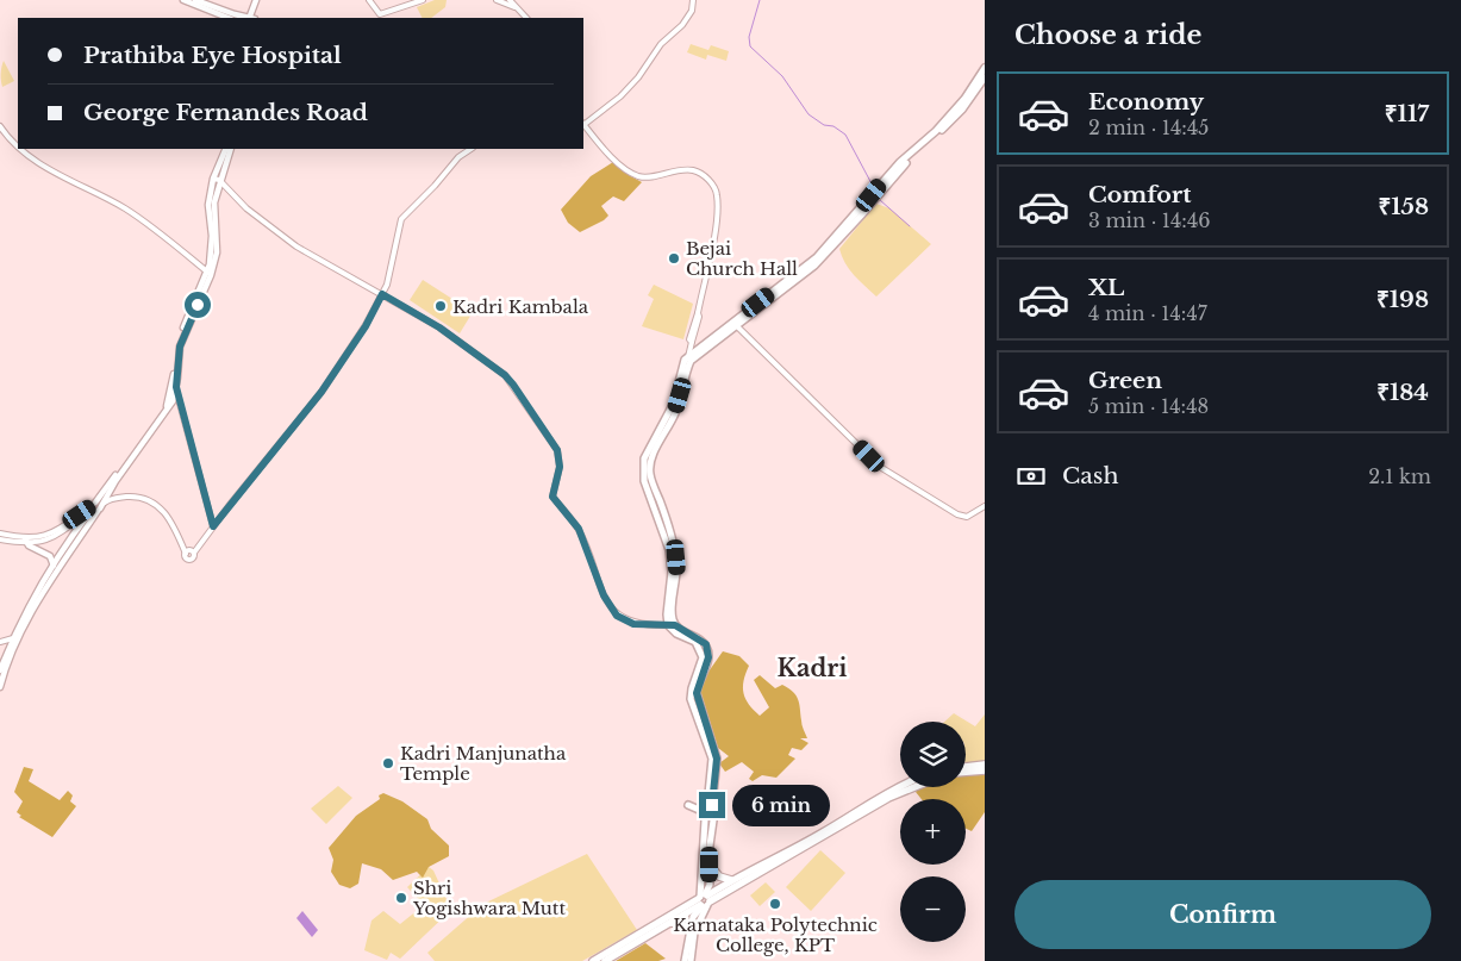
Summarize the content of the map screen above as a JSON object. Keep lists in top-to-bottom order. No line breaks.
{"districts":["Kadri"],"places":["Bejai Church Hall","Kadri Kambala","Kadri Manjunatha Temple","Shri Yogishwara Mutt","Karnataka Polytechnic College, KPT"],"page":{"heading":"Choose a ride","banner":["Prathiba Eye Hospital","George Fernandes Road"],"list":[{"name":"Economy","note":"2 min · 14:45","value":"₹117"},{"name":"Comfort","note":"3 min · 14:46","value":"₹158"},{"name":"XL","note":"4 min · 14:47","value":"₹198"},{"name":"Green","note":"5 min · 14:48","value":"₹184"}],"pay":["Cash","2.1 km"],"map_buttons":["+","−"],"bubble":"6 min","buttons":"Confirm"}}
